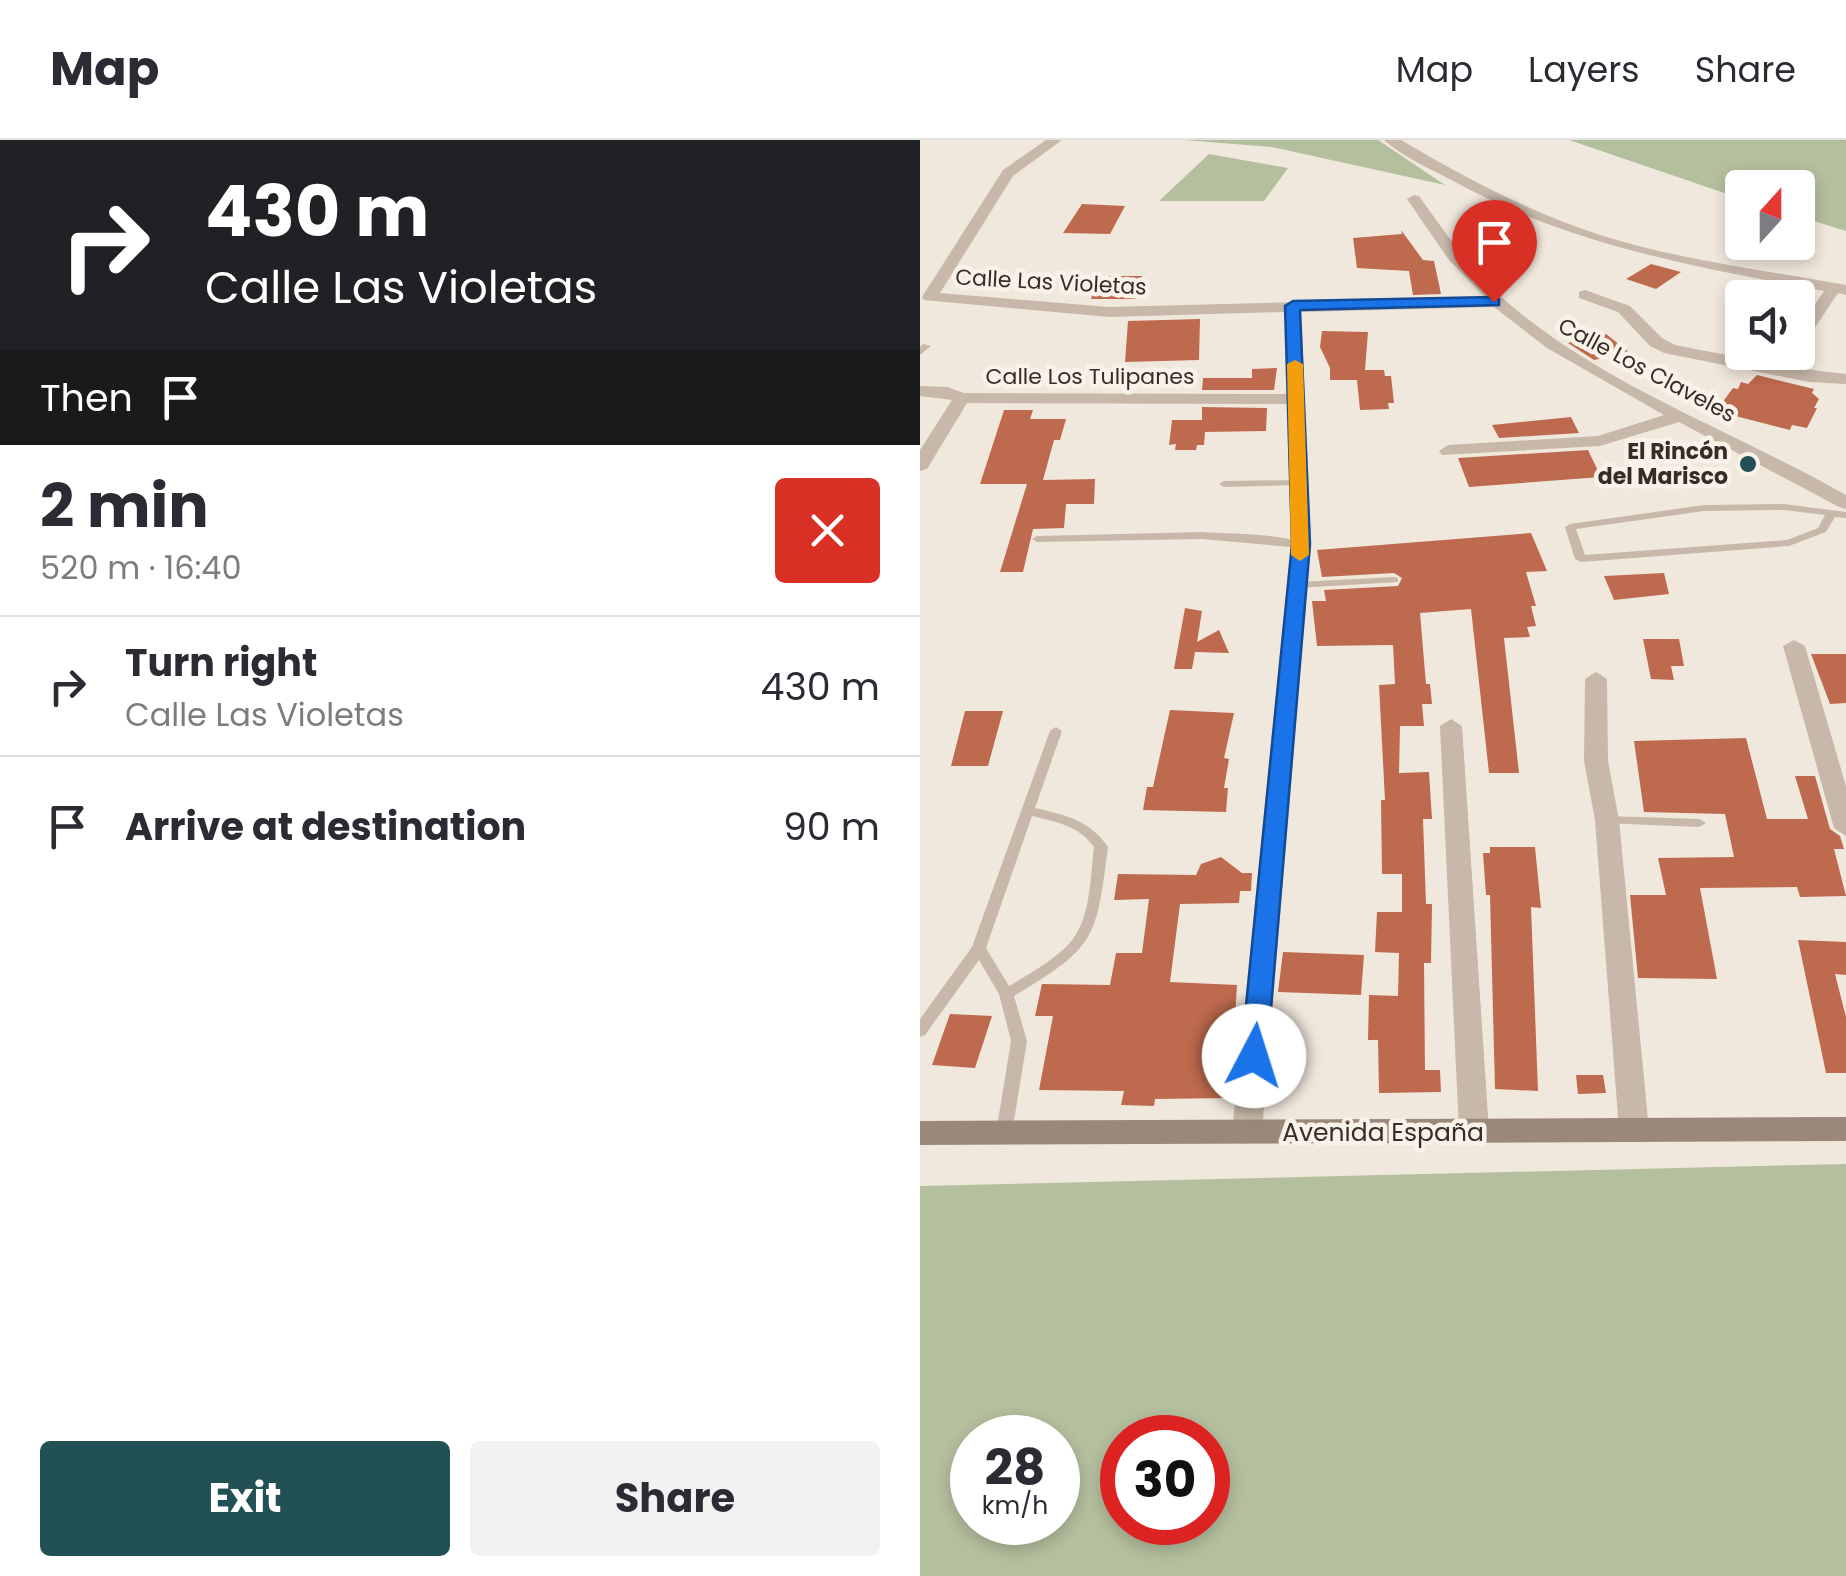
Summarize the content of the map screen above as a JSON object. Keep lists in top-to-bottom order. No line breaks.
{"streets":{"street":["Calle Las Violetas","Calle Los Claveles","Calle Los Tulipanes","Avenida España"]},"crossings":[["Calle Las Violetas","Calle Los Claveles"]],"places":["El Rincón del Marisco"],"north":"top","page":{"header":"Map","nav":["Map","Layers","Share"],"turn":["430 m","Calle Las Violetas"],"then":"Then","heading":["2 min","520 m · 16:40"],"list":[{"name":"Turn right","note":"Calle Las Violetas","value":"430 m"},{"name":"Arrive at destination","value":"90 m"}],"speed":"28 km/h","limit":"30","buttons":["Exit","Share"]}}
